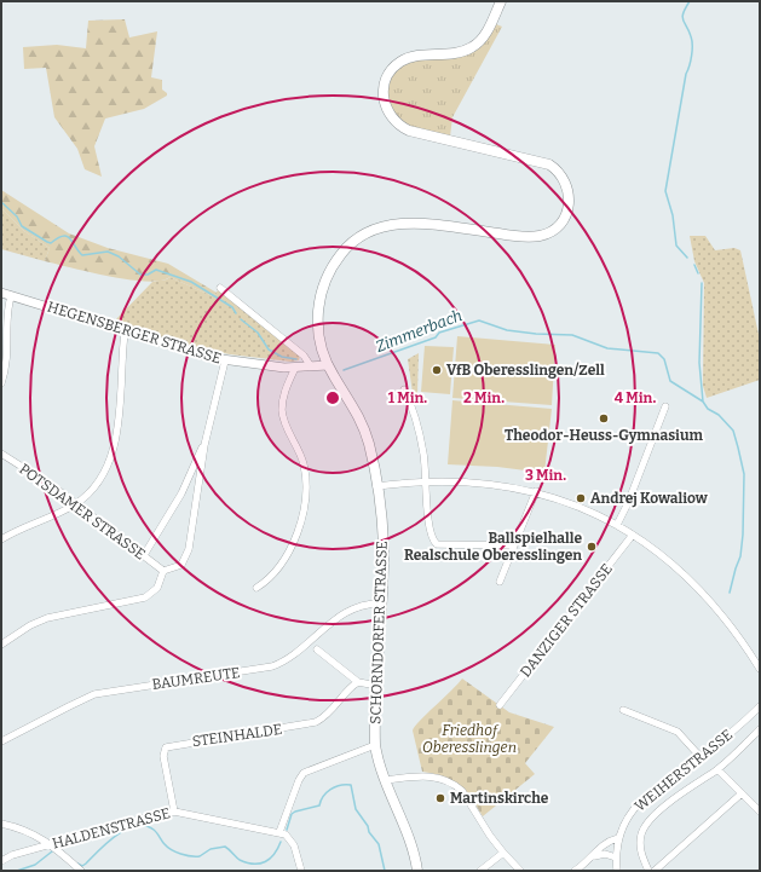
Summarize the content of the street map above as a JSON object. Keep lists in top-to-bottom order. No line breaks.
{"streets":{"main road":["SCHORNDORFER STRASSE"],"street":["HEGENSBERGER STRASSE","POTSDAMER STRASSE","DANZIGER STRASSE","BAUMREUTE","STEINHALDE","WEIHERSTRASSE","HALDENSTRASSE"]},"crossings":[["HEGENSBERGER STRASSE","SCHORNDORFER STRASSE"],["SCHORNDORFER STRASSE","BAUMREUTE"],["STEINHALDE","HALDENSTRASSE"]],"water":["Zimmerbach"],"parks":["Friedhof Oberesslingen"],"places":["VfB Oberesslingen/Zell","Theodor-Heuss-Gymnasium","Andrej Kowaliow","Ballspielhalle Realschule Oberesslingen","Martinskirche"],"rings":["1 Min.","2 Min.","4 Min.","3 Min."]}
